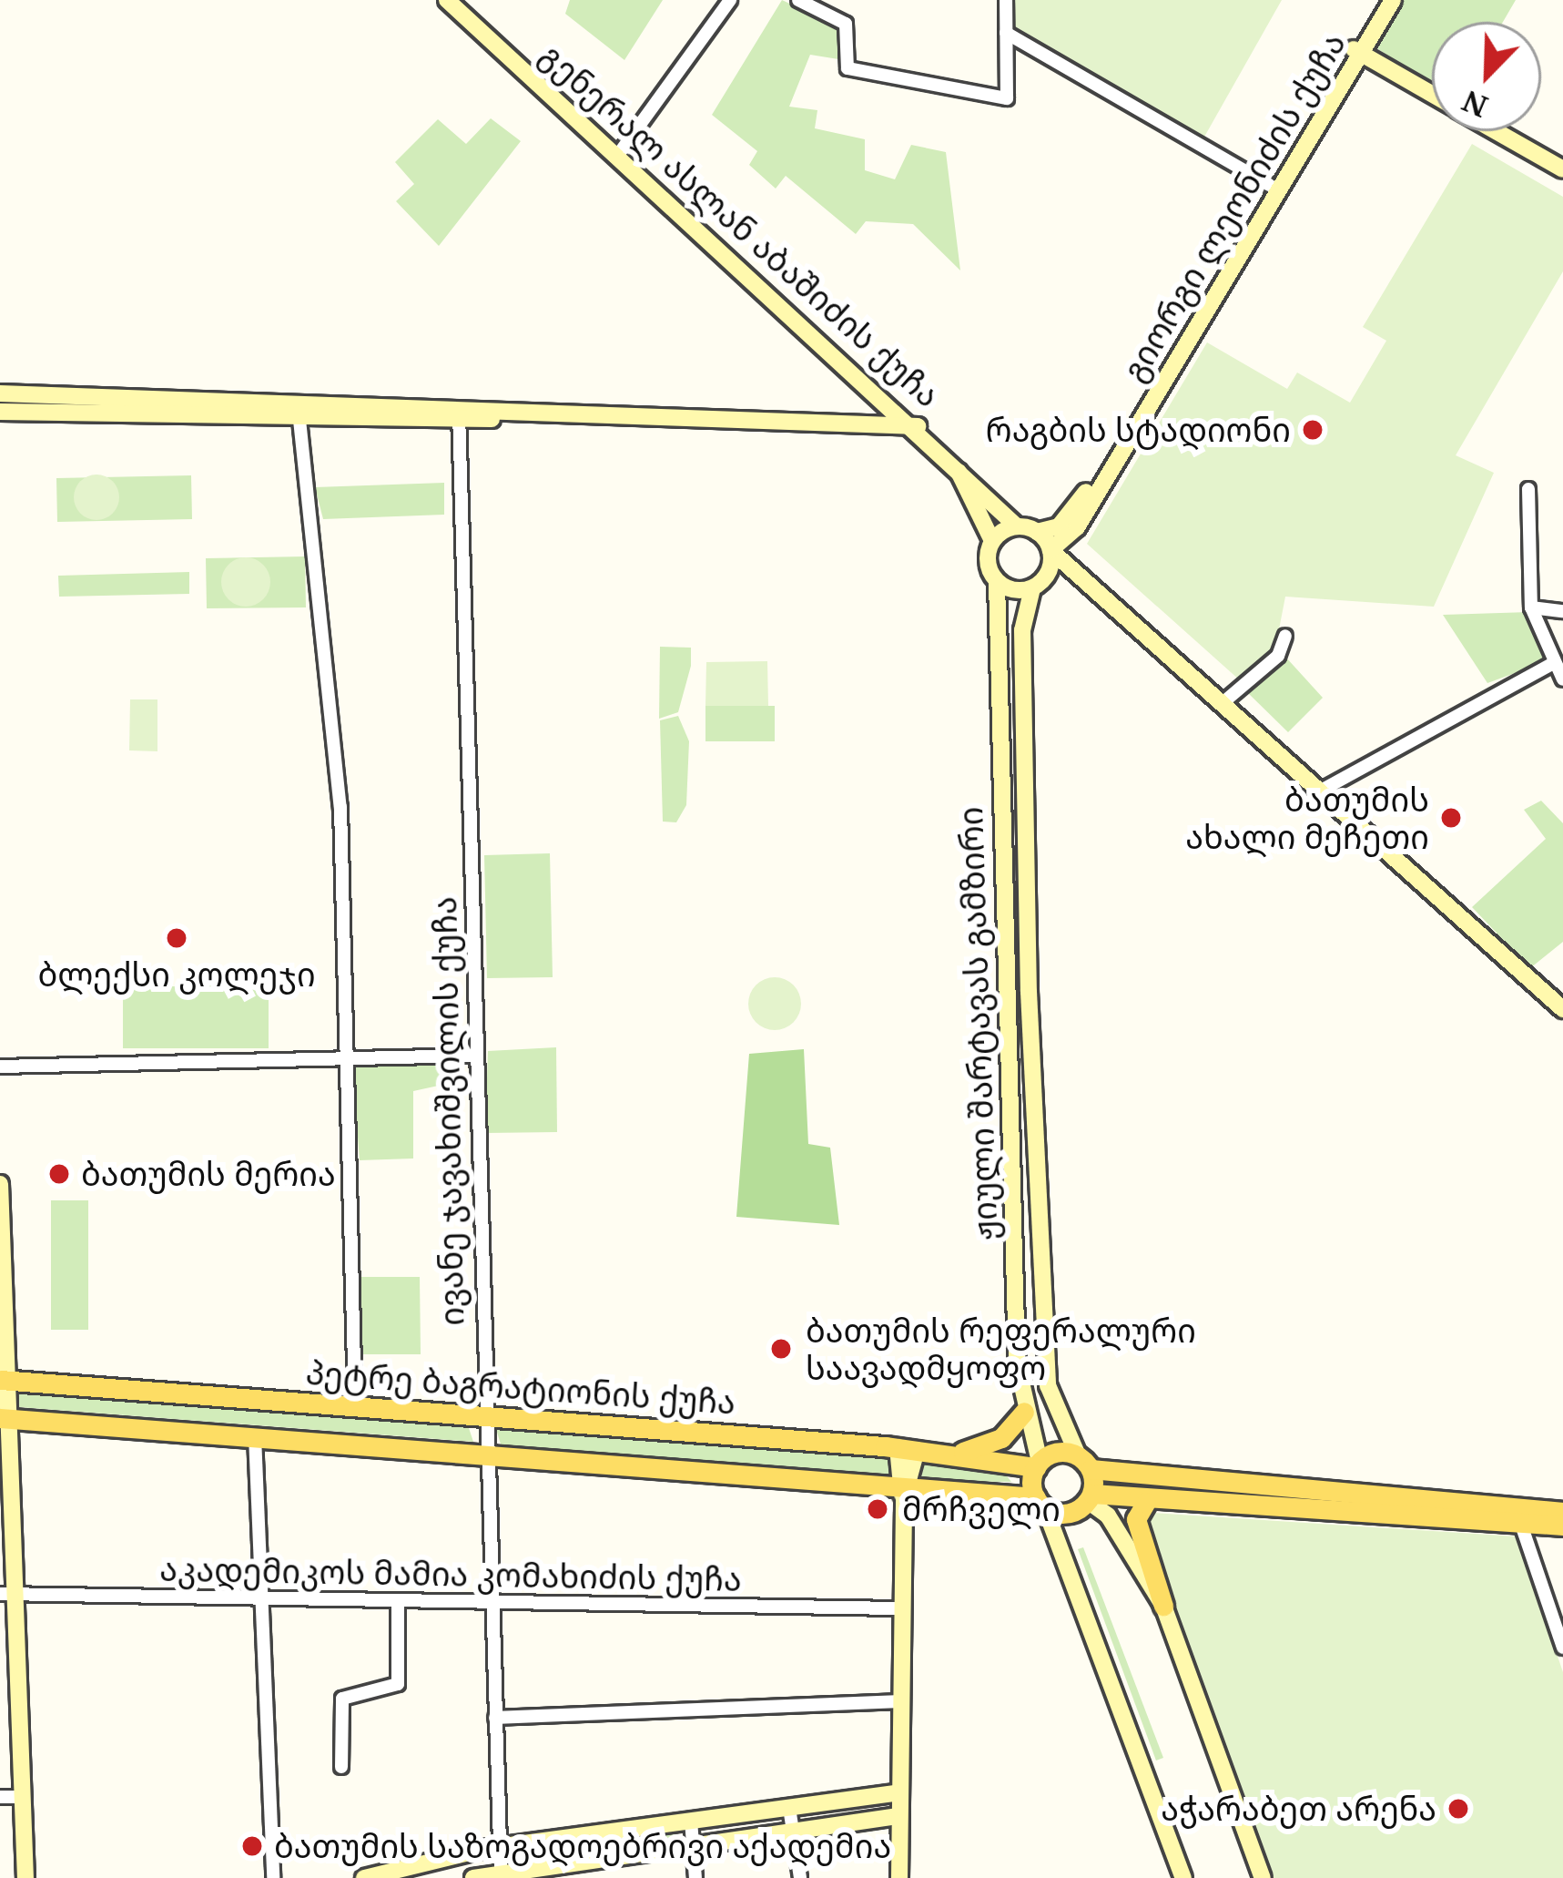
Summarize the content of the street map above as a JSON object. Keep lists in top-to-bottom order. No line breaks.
{"streets":{"main road":["პეტრე ბაგრატიონის ქუჩა"],"street":["გიორგი ლეონიძის ქუჩა","გენერალ ასლან აბაშიძის ქუჩა","ჟიული შარტავას გამზირი","ივანე ჯავახიშვილის ქუჩა","აკადემიკოს მამია კომახიძის ქუჩა"]},"crossings":[["გიორგი ლეონიძის ქუჩა","გენერალ ასლან აბაშიძის ქუჩა"],["გიორგი ლეონიძის ქუჩა","ჟიული შარტავას გამზირი"],["გენერალ ასლან აბაშიძის ქუჩა","ჟიული შარტავას გამზირი"],["ჟიული შარტავას გამზირი","პეტრე ბაგრატიონის ქუჩა"],["ივანე ჯავახიშვილის ქუჩა","პეტრე ბაგრატიონის ქუჩა"],["ივანე ჯავახიშვილის ქუჩა","აკადემიკოს მამია კომახიძის ქუჩა"]],"places":["რაგბის სტადიონი","ბათუმის ახალი მეჩეთი","ბლექსი კოლეჯი","ბათუმის მერია","ბათუმის რეფერალური საავადმყოფო","მრჩველი","აჭარაბეთ არენა","ბათუმის საზოგადოებრივი აქადემია"],"north":"bottom left"}
